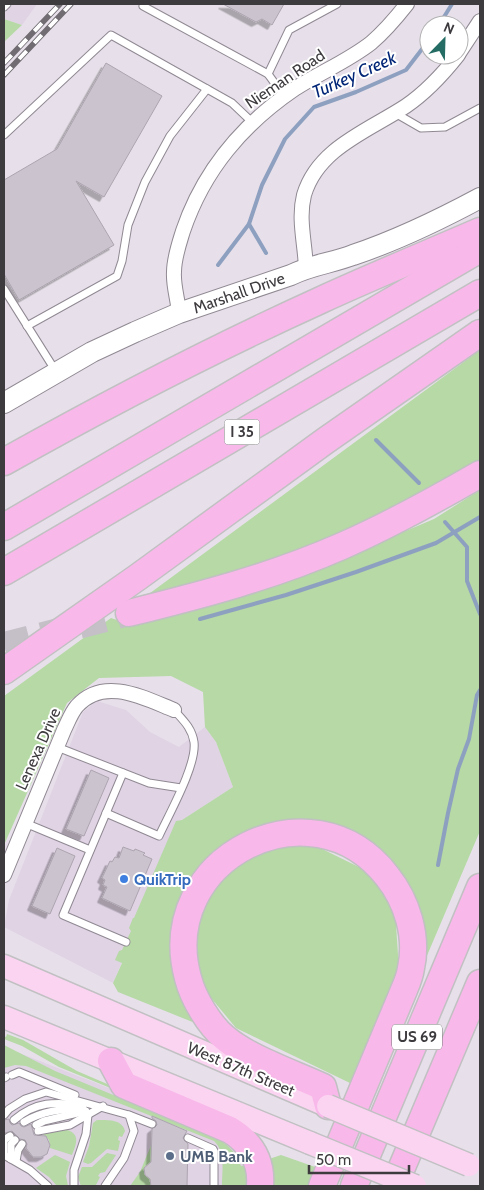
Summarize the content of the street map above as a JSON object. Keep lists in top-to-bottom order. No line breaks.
{"streets":{"highway":["I 35","US 69"],"main road":["West 87th Street"],"street":["Nieman Road","Marshall Drive","Lenexa Drive"]},"crossings":[["Nieman Road","Marshall Drive"]],"water":["Turkey Creek"],"places":["QuikTrip","UMB Bank"],"scale_bar":"50 m","north":"top right"}
